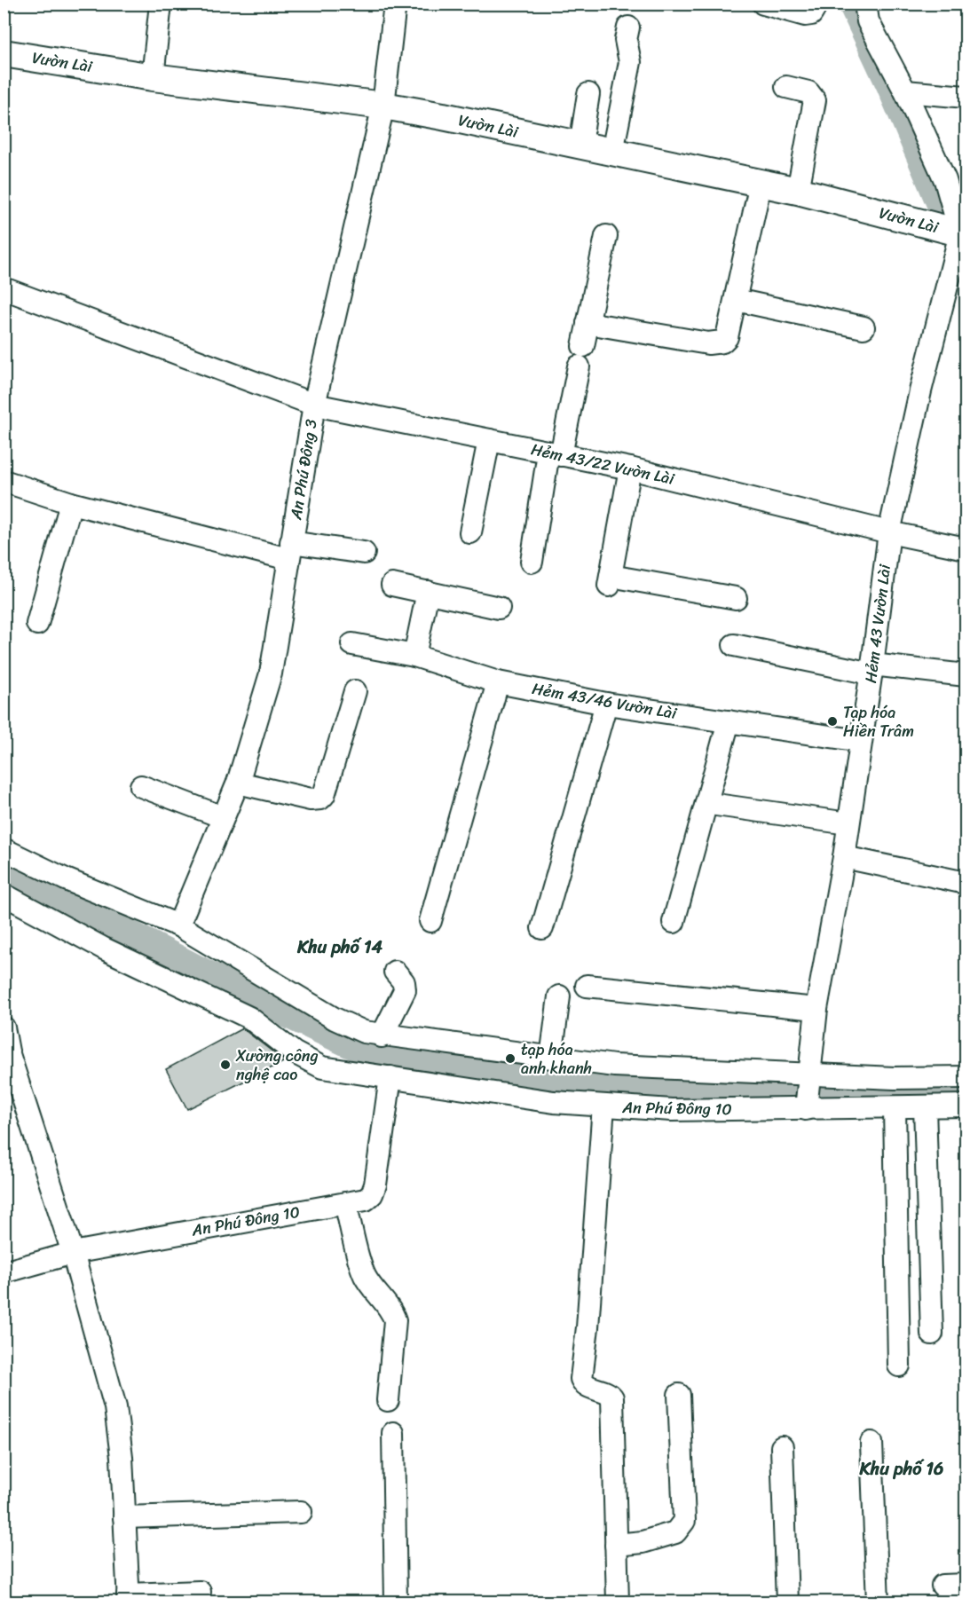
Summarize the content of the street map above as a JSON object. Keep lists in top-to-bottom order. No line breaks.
{"streets":{"main road":["Vườn Lài"],"street":["Hẻm 43/22 Vườn Lài","An Phú Đông 3","Hẻm 43 Vườn Lài","Hẻm 43/46 Vườn Lài","An Phú Đông 10"]},"crossings":[["Vườn Lài","An Phú Đông 3"],["Vườn Lài","Hẻm 43 Vườn Lài"],["Hẻm 43/22 Vườn Lài","An Phú Đông 3"],["Hẻm 43/22 Vườn Lài","Hẻm 43 Vườn Lài"],["Hẻm 43 Vườn Lài","Hẻm 43/46 Vườn Lài"],["Hẻm 43 Vườn Lài","An Phú Đông 10"]],"districts":["Khu phố 14","Khu phố 16"],"places":["Tạp hóa Hiền Trâm","tạp hóa anh khanh","Xường công nghệ cao"]}
